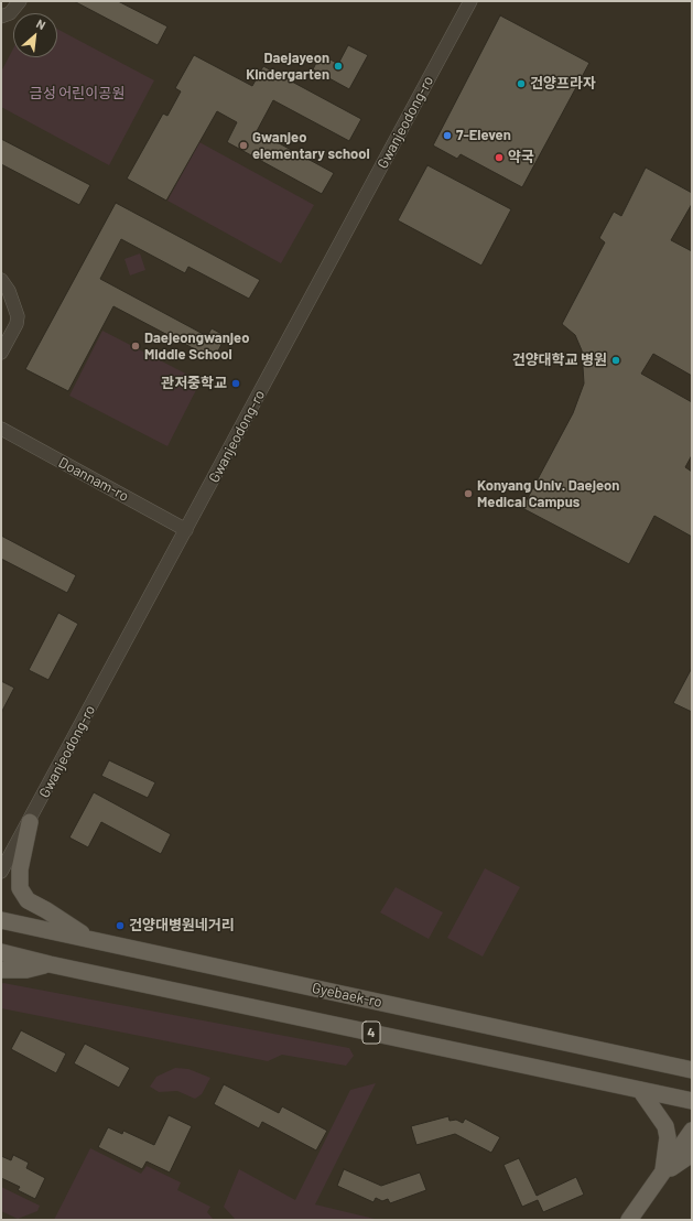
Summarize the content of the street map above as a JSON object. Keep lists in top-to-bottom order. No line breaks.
{"streets":{"main road":["Gyebaek-ro","4"],"street":["Gwanjeodong-ro","Doannam-ro"]},"crossings":[["Gwanjeodong-ro","Doannam-ro"]],"parks":["금성 어린이공원"],"places":["Daejayeon Kindergarten","건양프라자","7-Eleven","Gwanjeo elementary school","약국","Daejeongwanjeo Middle School","건양대학교 병원","관저중학교","Konyang Univ. Daejeon Medical Campus","건양대병원네거리"],"north":"top right"}
